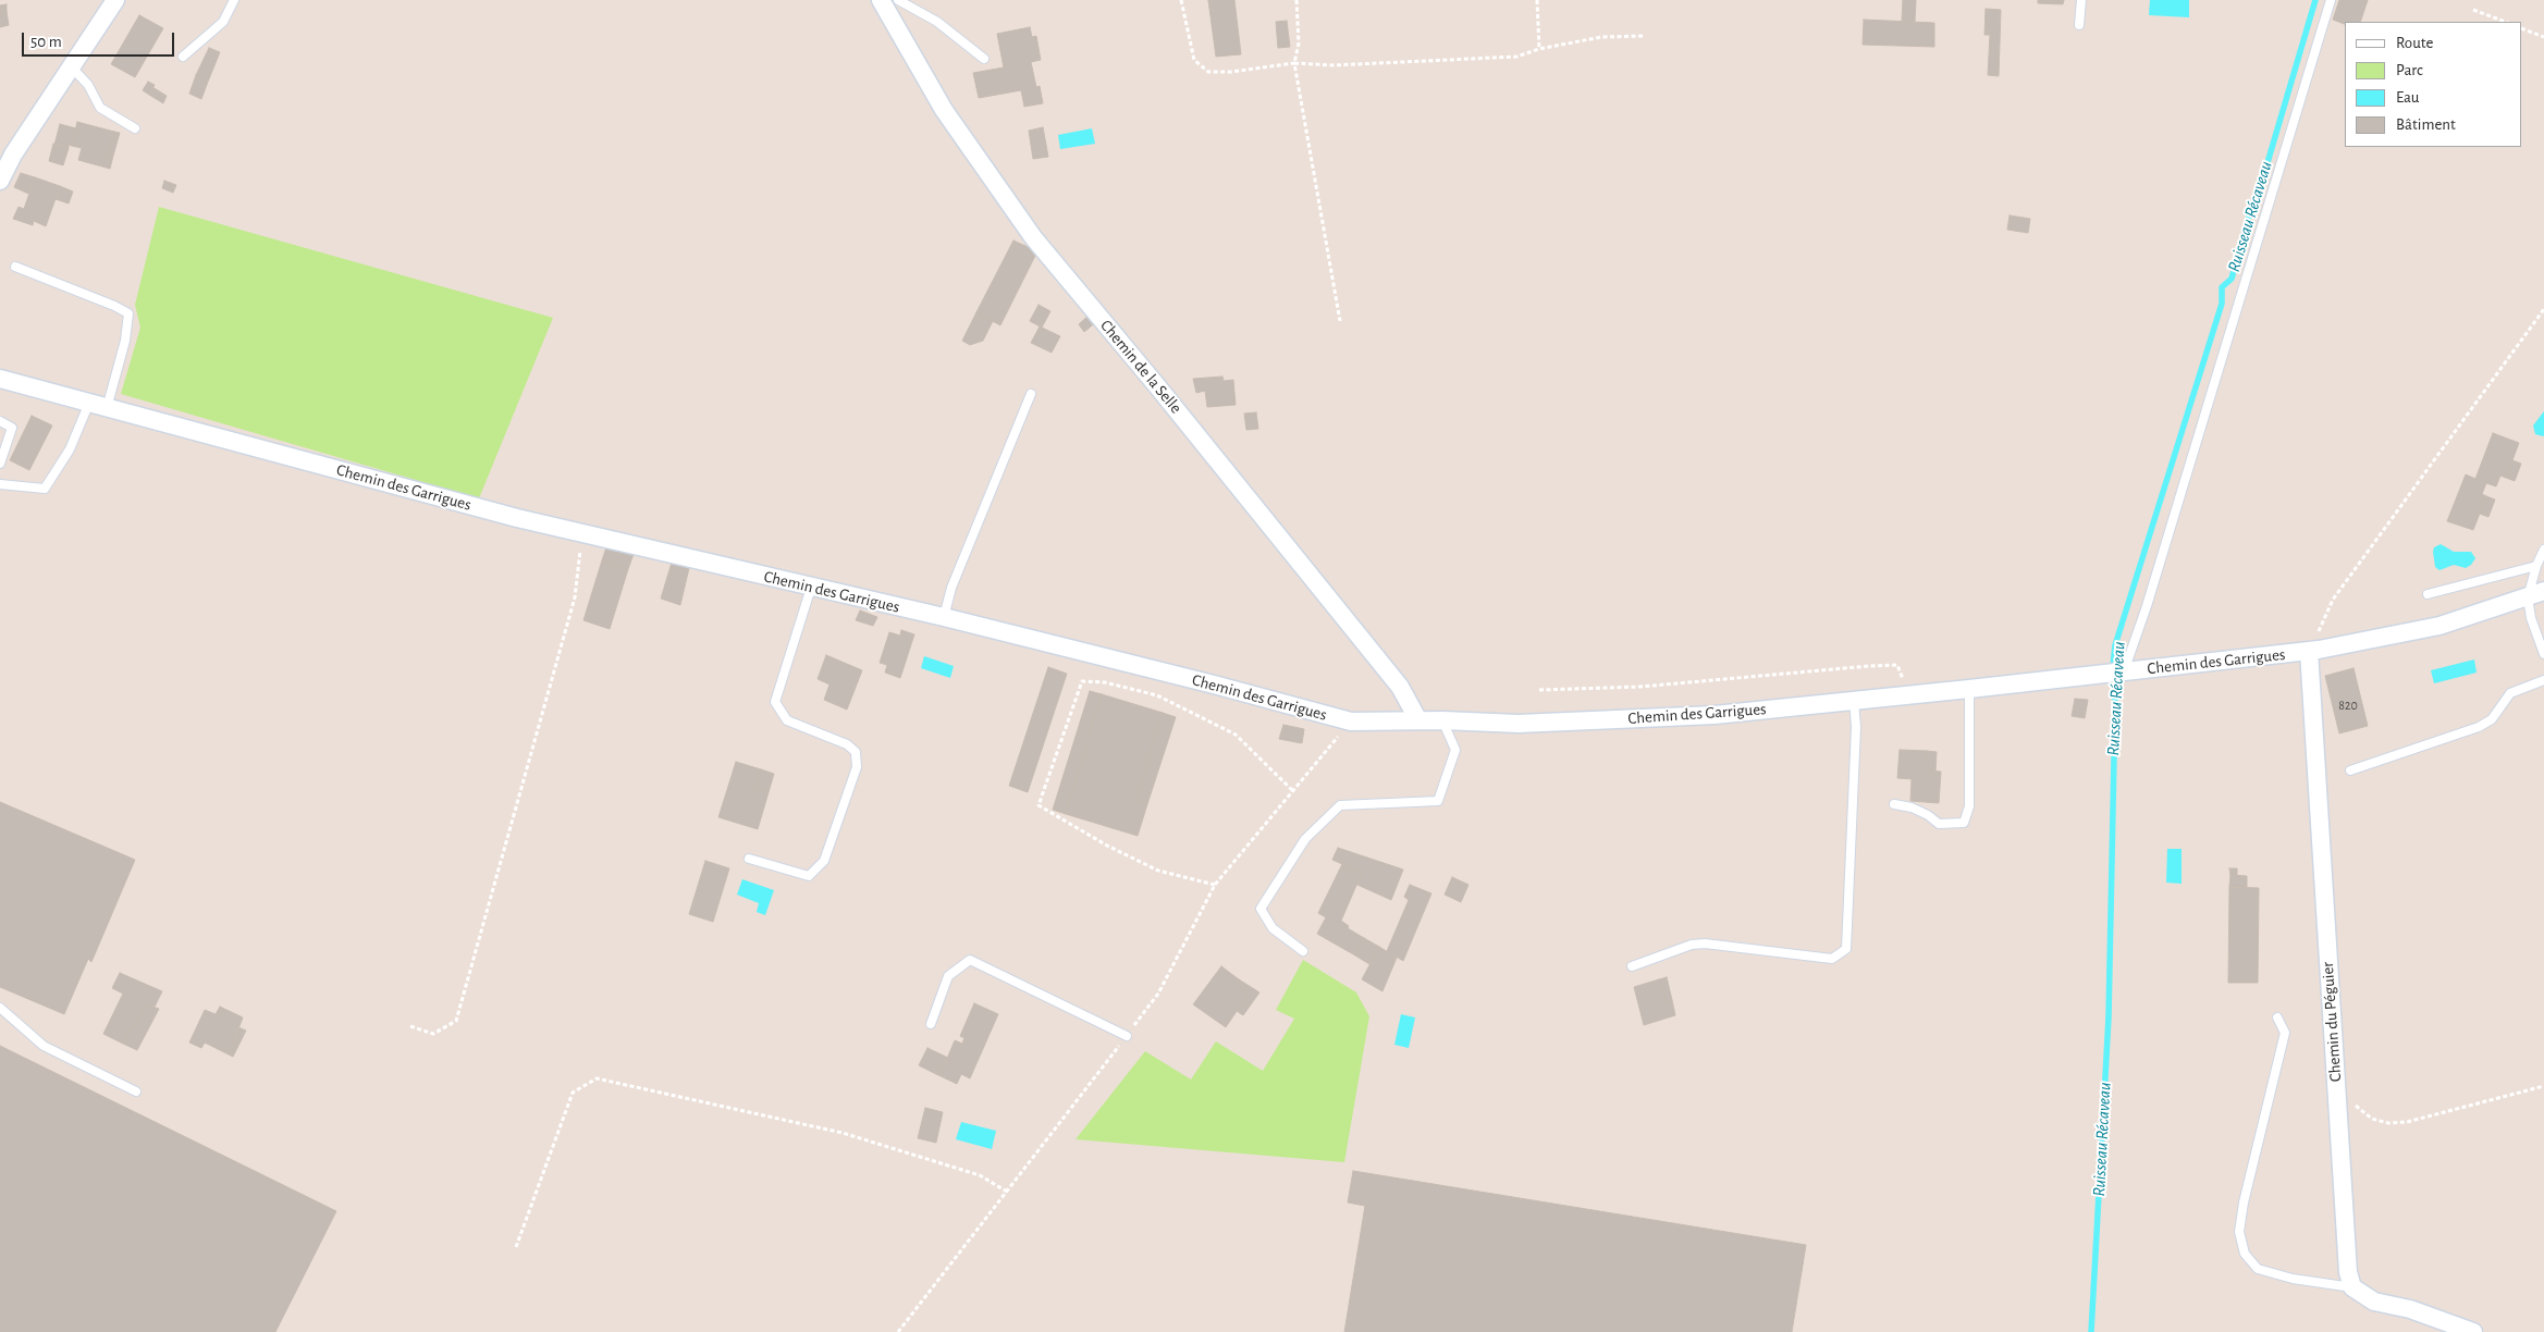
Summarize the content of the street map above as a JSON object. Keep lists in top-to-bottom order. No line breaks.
{"streets":{"street":["Chemin de la Selle","Chemin des Garrigues","Chemin du Péguier"]},"crossings":[["Chemin de la Selle","Chemin des Garrigues"],["Chemin des Garrigues","Chemin du Péguier"]],"water":["Ruisseau Récaveau"],"house_numbers":["820"],"legend":["Route","Parc","Eau","Bâtiment"],"scale_bar":"50 m"}
